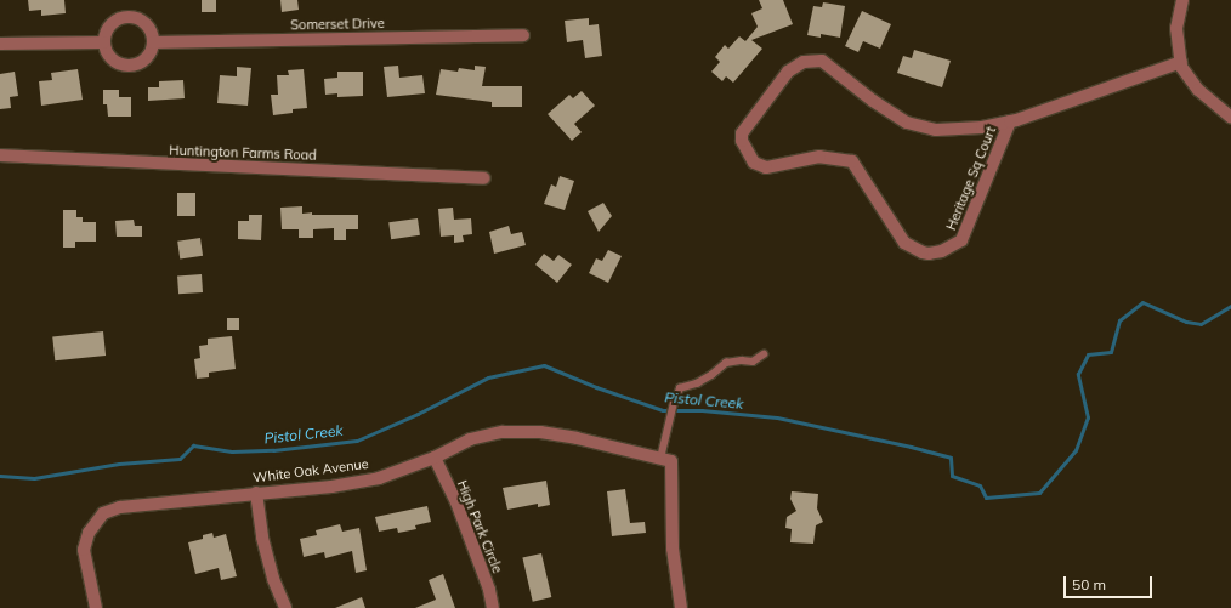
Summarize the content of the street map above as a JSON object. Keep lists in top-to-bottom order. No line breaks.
{"streets":{"street":["Somerset Drive","Huntington Farms Road","Heritage Sq Court","White Oak Avenue","High Park Circle"]},"crossings":[["White Oak Avenue","High Park Circle"]],"water":["Pistol Creek"],"scale_bar":"50 m"}
